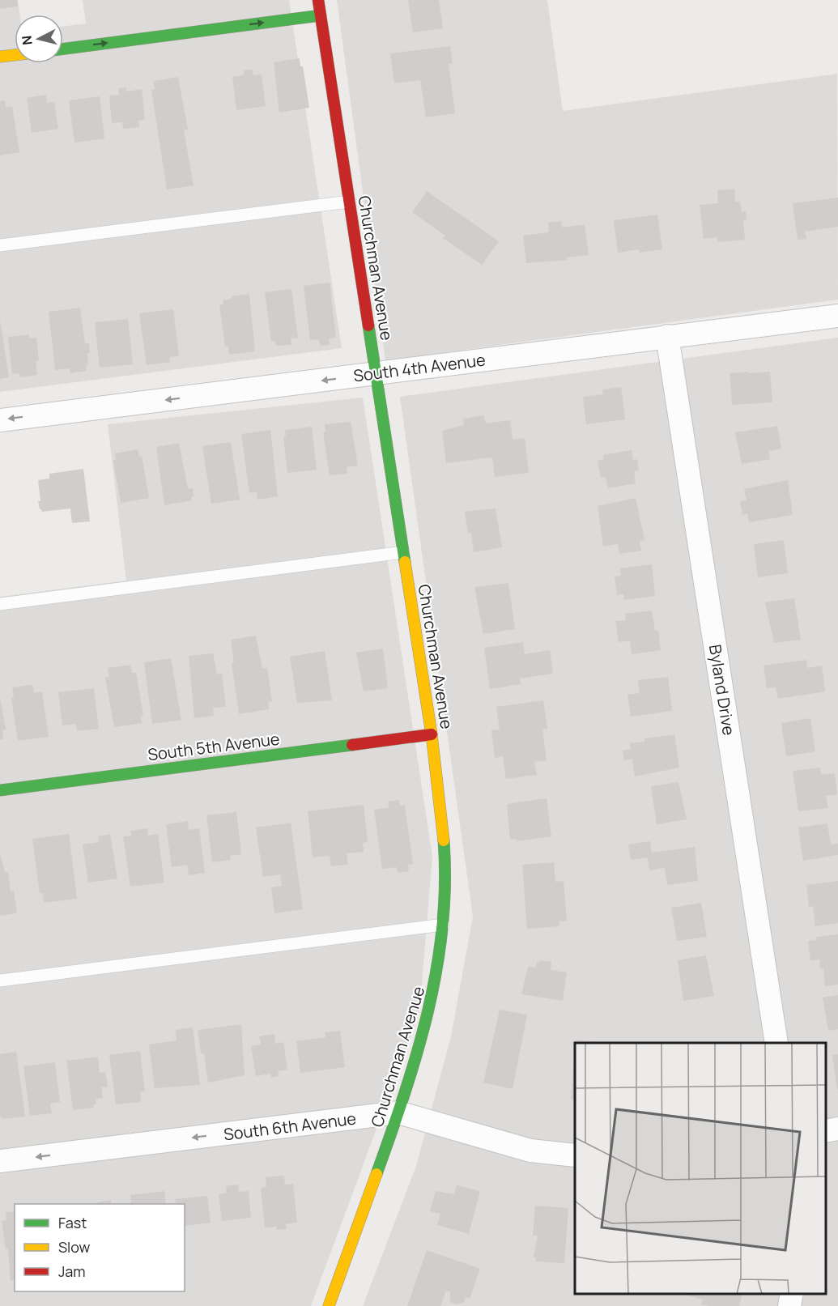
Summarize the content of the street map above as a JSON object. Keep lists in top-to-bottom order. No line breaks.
{"streets":{"street":["Churchman Avenue","South 4th Avenue","Byland Drive","South 5th Avenue","South 6th Avenue"]},"crossings":[["Churchman Avenue","South 4th Avenue"],["Churchman Avenue","South 5th Avenue"],["Churchman Avenue","South 6th Avenue"],["South 4th Avenue","Byland Drive"]],"one_way":["South 4th Avenue","South 6th Avenue"],"legend":["Fast","Slow","Jam"],"north":"left"}
